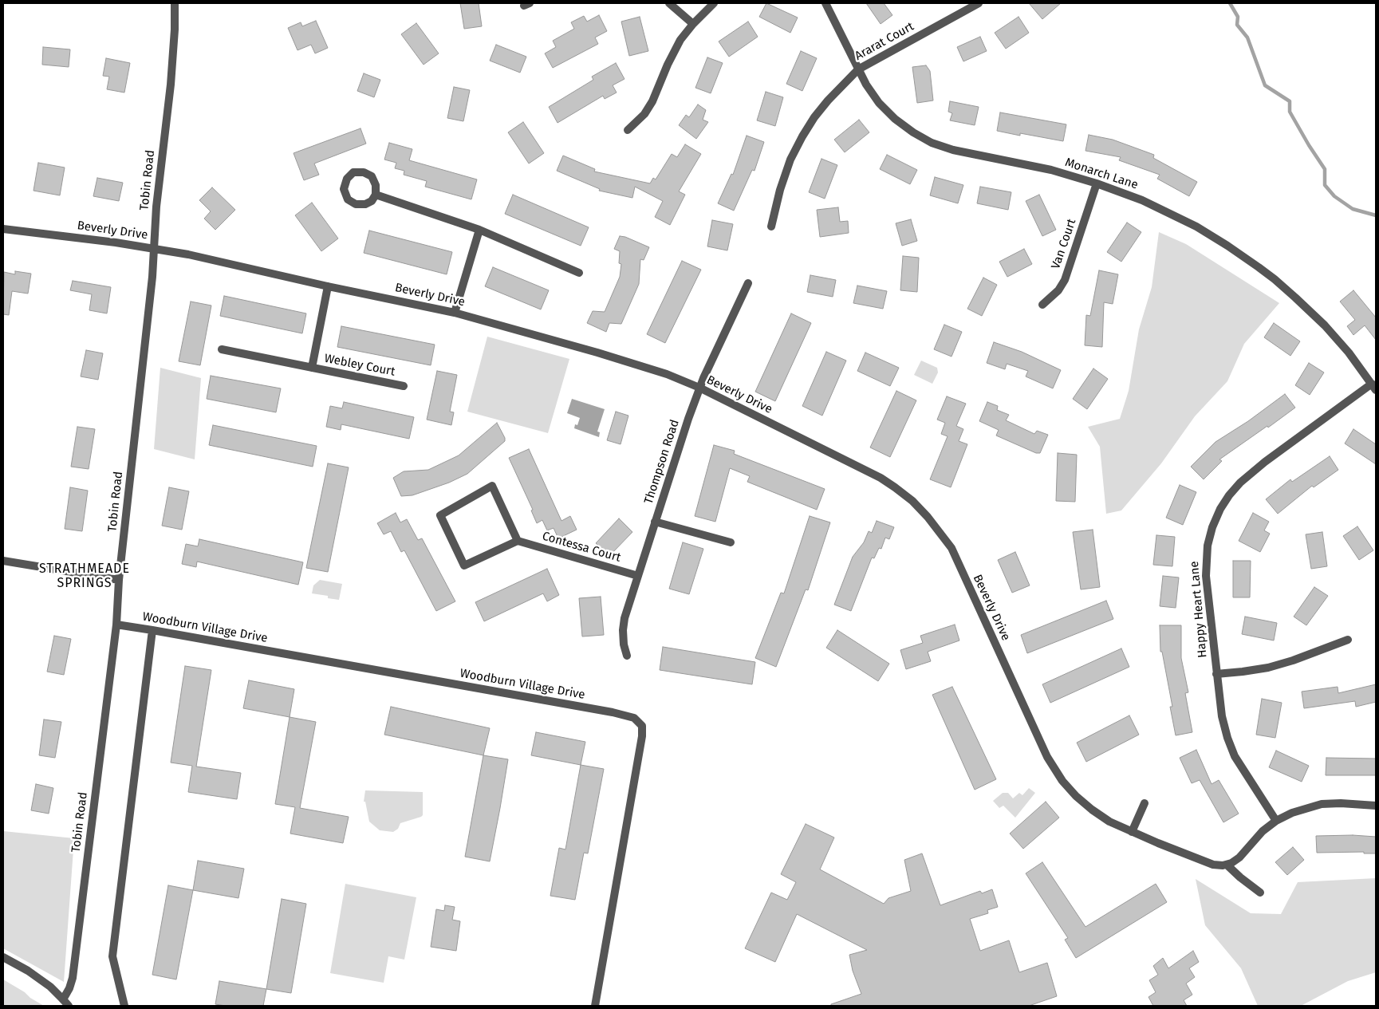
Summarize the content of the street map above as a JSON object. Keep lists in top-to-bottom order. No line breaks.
{"streets":{"street":["Ararat Court","Monarch Lane","Tobin Road","Beverly Drive","Van Court","Webley Court","Thompson Road","Contessa Court","Happy Heart Lane","Woodburn Village Drive"]},"crossings":[["Ararat Court","Monarch Lane"],["Monarch Lane","Van Court"],["Monarch Lane","Happy Heart Lane"],["Tobin Road","Beverly Drive"],["Tobin Road","Woodburn Village Drive"],["Beverly Drive","Webley Court"],["Beverly Drive","Thompson Road"],["Thompson Road","Contessa Court"]],"districts":["STRATHMEADE SPRINGS"]}
